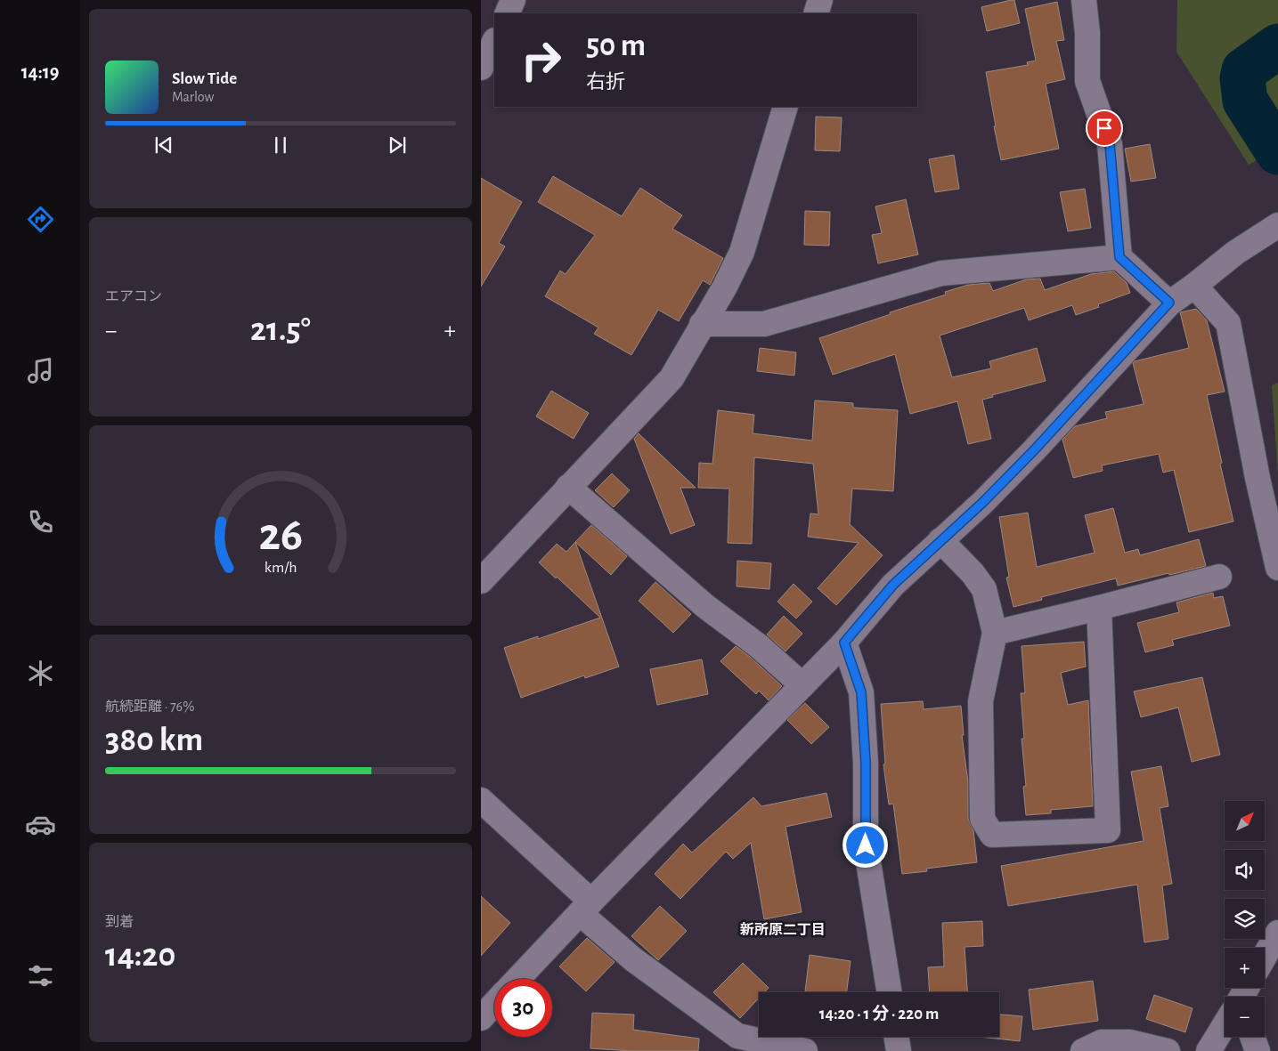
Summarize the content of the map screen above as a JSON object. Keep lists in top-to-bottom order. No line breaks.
{"districts":["新所原二丁目"],"north":"top right","page":{"tabs":"14:19","turn":["50 m","右折"],"song":["Slow Tide","Marlow"],"tile":["エアコン",["航続距離 · 76%","380 km"],["到着","14:20"]],"heat":["−","21.5°","+"],"map_buttons":["+","−"],"limit":"30","trip":"14:20 · 1 分 · 220 m","gauge":["26","km/h"]}}
